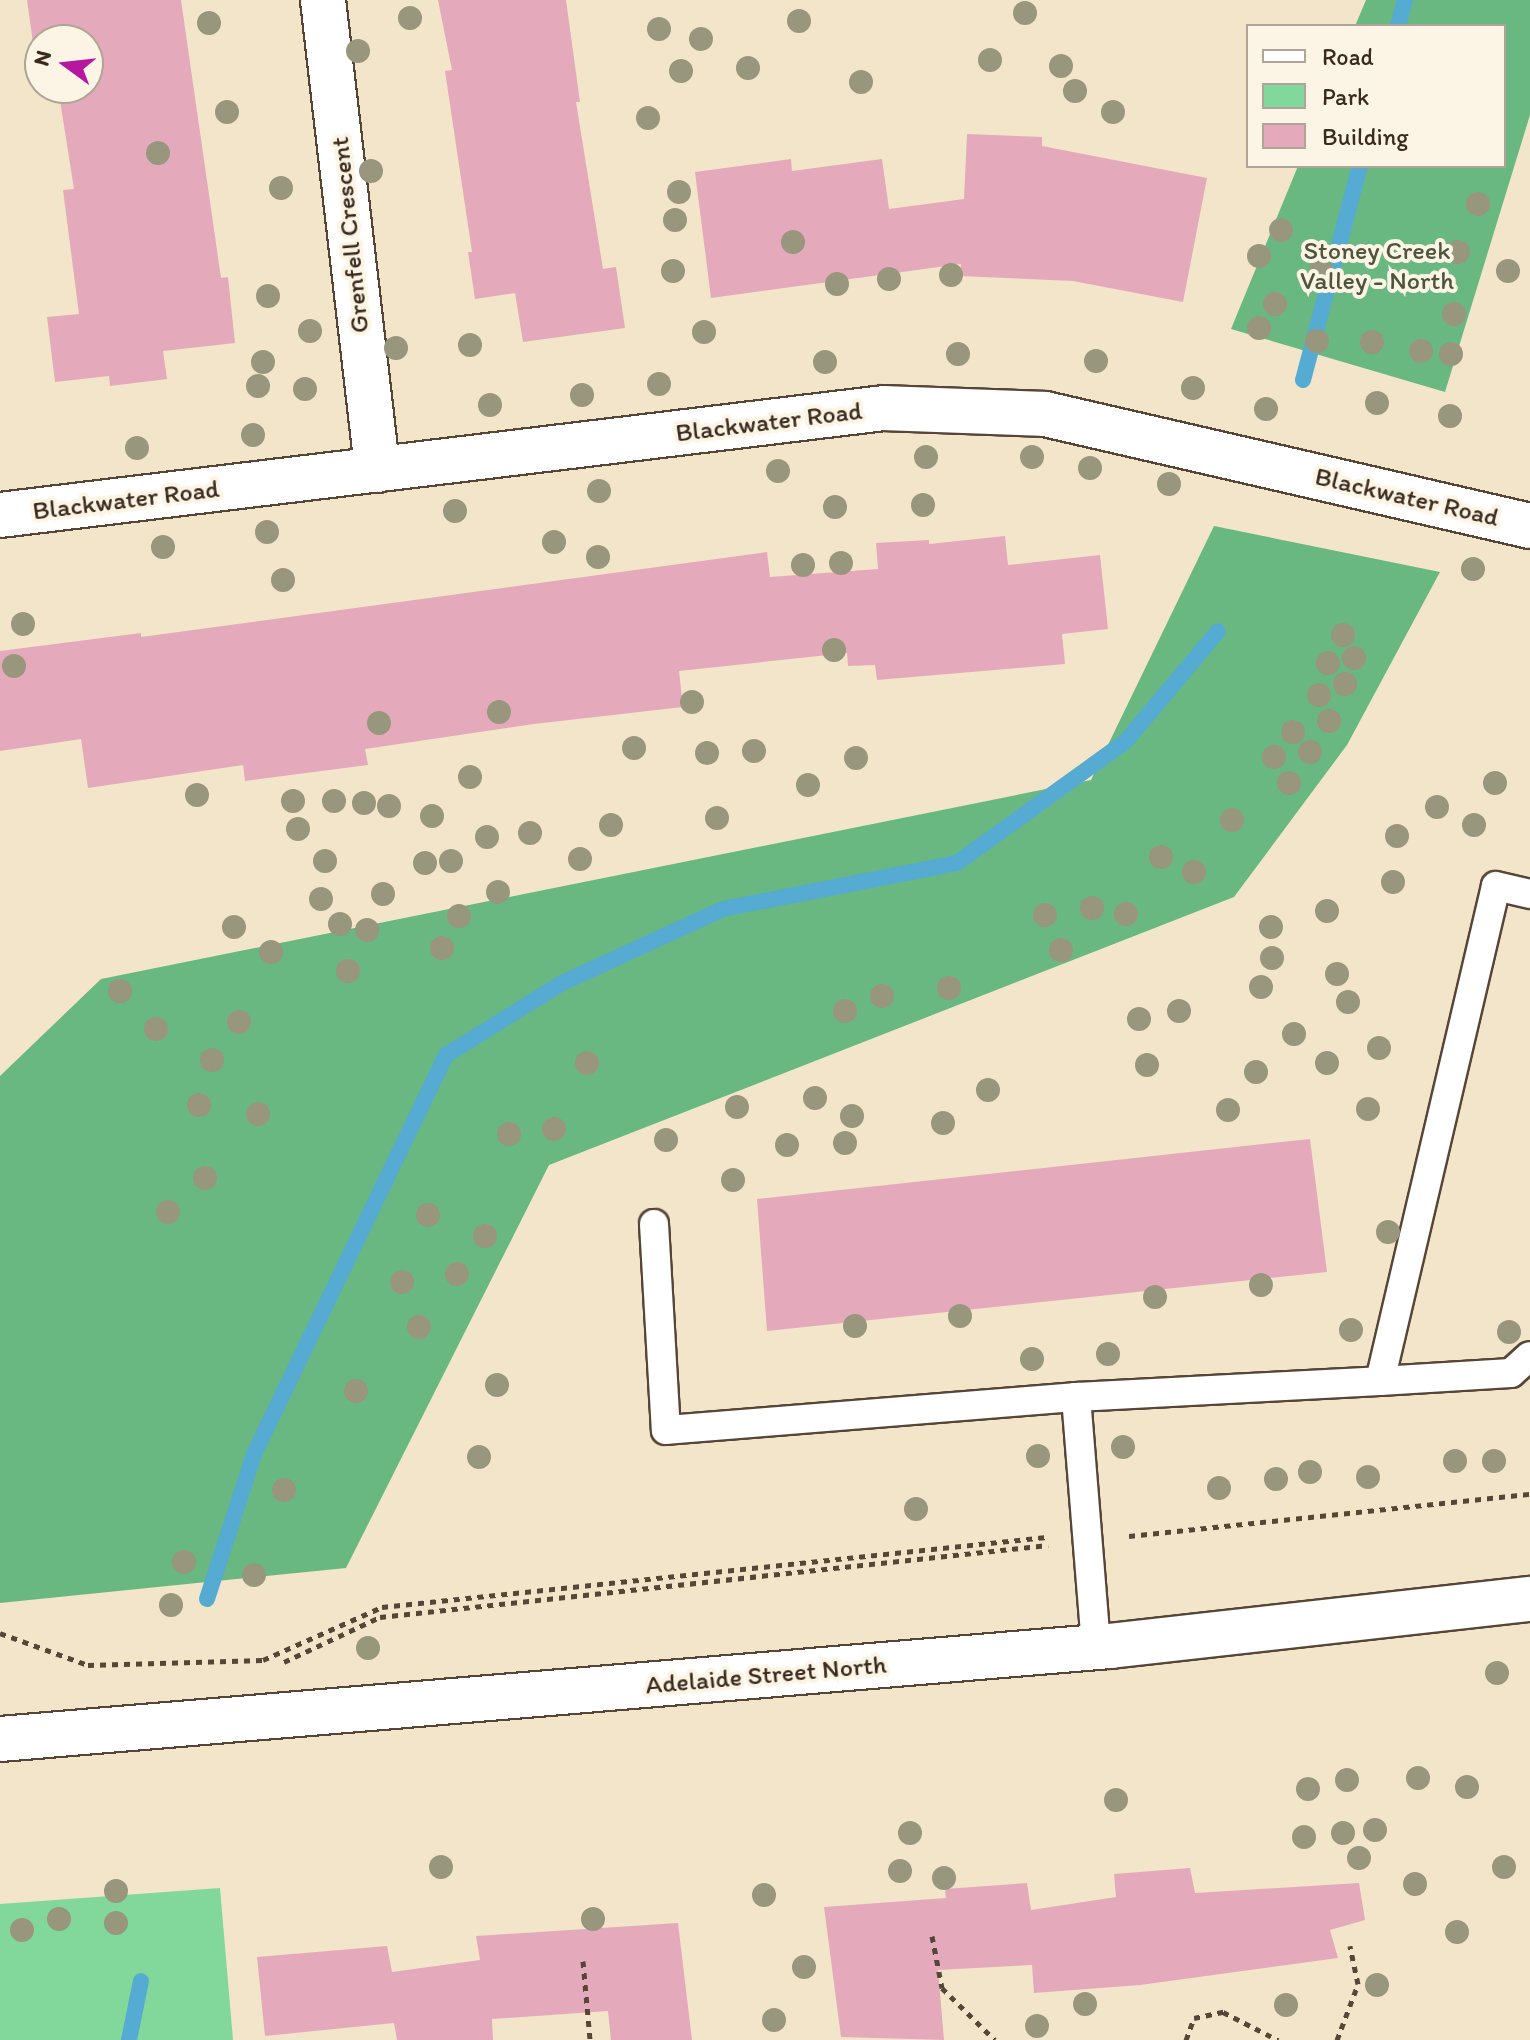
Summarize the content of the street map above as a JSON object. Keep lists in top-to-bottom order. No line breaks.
{"streets":{"street":["Grenfell Crescent","Blackwater Road","Adelaide Street North"]},"crossings":[["Grenfell Crescent","Blackwater Road"]],"parks":["Stoney Creek Valley - North"],"legend":["Road","Park","Building"],"north":"left"}
